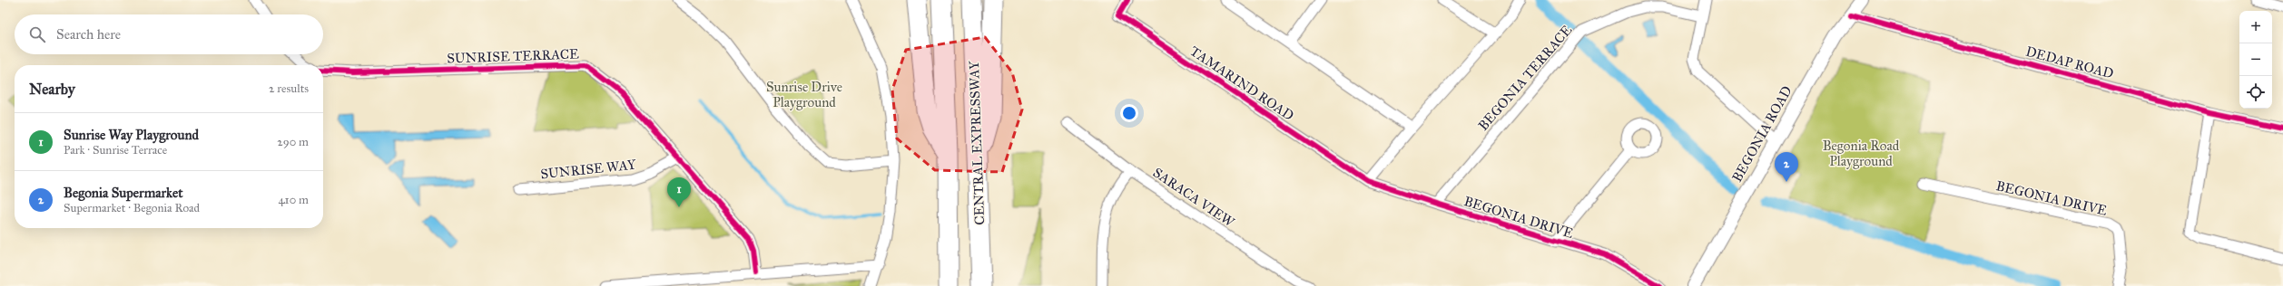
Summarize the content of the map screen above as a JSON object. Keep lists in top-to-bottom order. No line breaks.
{"streets":{"highway":["CENTRAL EXPRESSWAY"],"street":["SUNRISE TERRACE","DEDAP ROAD","BEGONIA TERRACE","TAMARIND ROAD","BEGONIA ROAD","SUNRISE WAY","SARACA VIEW","BEGONIA DRIVE"]},"crossings":[["SUNRISE TERRACE","SUNRISE WAY"],["DEDAP ROAD","BEGONIA ROAD"],["BEGONIA TERRACE","BEGONIA DRIVE"],["TAMARIND ROAD","BEGONIA DRIVE"]],"parks":["Sunrise Drive Playground","Begonia Road Playground"],"page":{"map_buttons":["+","−"],"search":"Search here","heading":["Nearby","2 results"],"list":[{"mark":"1","name":"Sunrise Way Playground","note":"Park · Sunrise Terrace","value":"290 m"},{"mark":"2","name":"Begonia Supermarket","note":"Supermarket · Begonia Road","value":"410 m"}],"pins":["2","1"]}}
